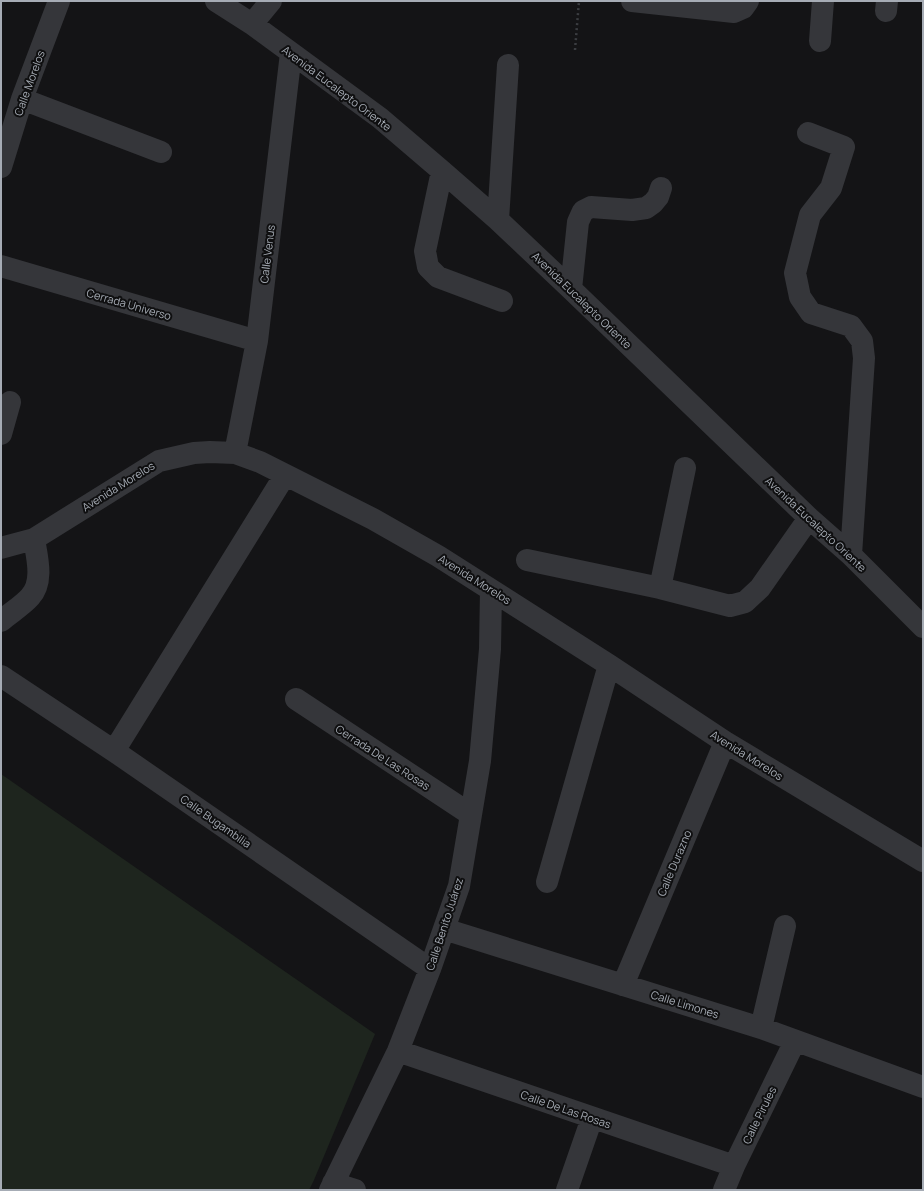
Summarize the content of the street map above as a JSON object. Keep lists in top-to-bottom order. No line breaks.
{"streets":{"street":["Calle Morelos","Avenida Eucalepto Oriente","Calle Venus","Cerrada Universo","Avenida Morelos","Cerrada De Las Rosas","Calle Bugambilia","Calle Durazno","Calle Benito Juárez","Calle Limones","Calle De Las Rosas","Calle Pirules"]},"crossings":[["Avenida Eucalepto Oriente","Calle Venus"],["Calle Venus","Cerrada Universo"],["Calle Venus","Avenida Morelos"],["Avenida Morelos","Calle Durazno"],["Avenida Morelos","Calle Benito Juárez"],["Cerrada De Las Rosas","Calle Benito Juárez"],["Calle Bugambilia","Calle Benito Juárez"],["Calle Durazno","Calle Limones"],["Calle Benito Juárez","Calle Limones"],["Calle Benito Juárez","Calle De Las Rosas"],["Calle Limones","Calle Pirules"],["Calle De Las Rosas","Calle Pirules"]]}
